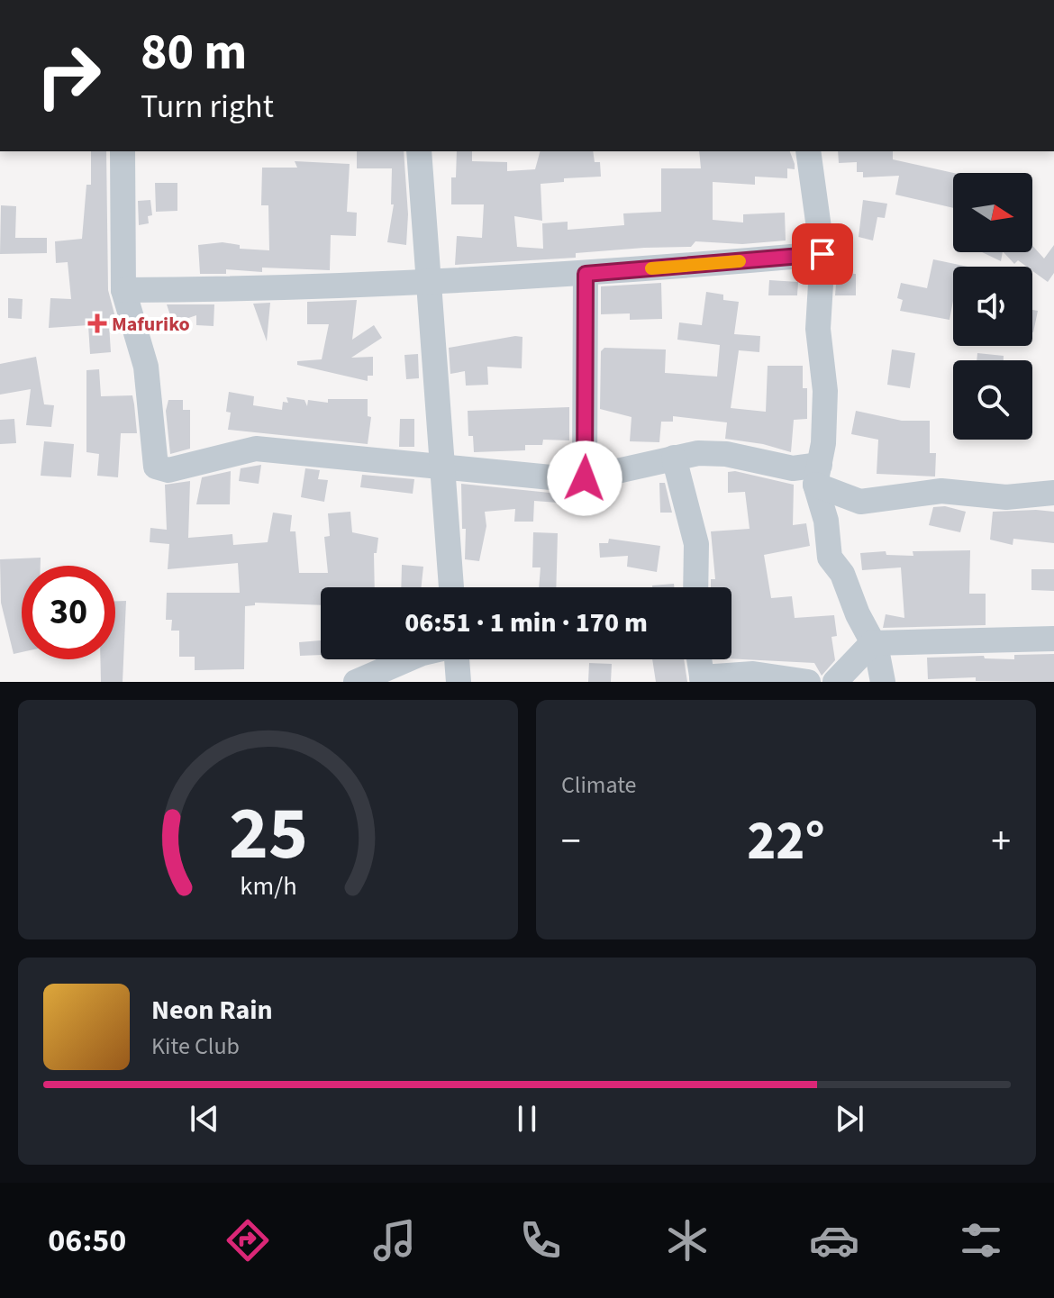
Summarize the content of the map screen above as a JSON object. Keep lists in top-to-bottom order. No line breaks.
{"places":{"health":["Mafuriko"]},"north":"right","page":{"turn":["80 m","Turn right"],"limit":"30","trip":"06:51 · 1 min · 170 m","tile":"Climate","heat":["−","22°","+"],"song":["Neon Rain","Kite Club"],"tabs":"06:50","gauge":["25","km/h"]}}
